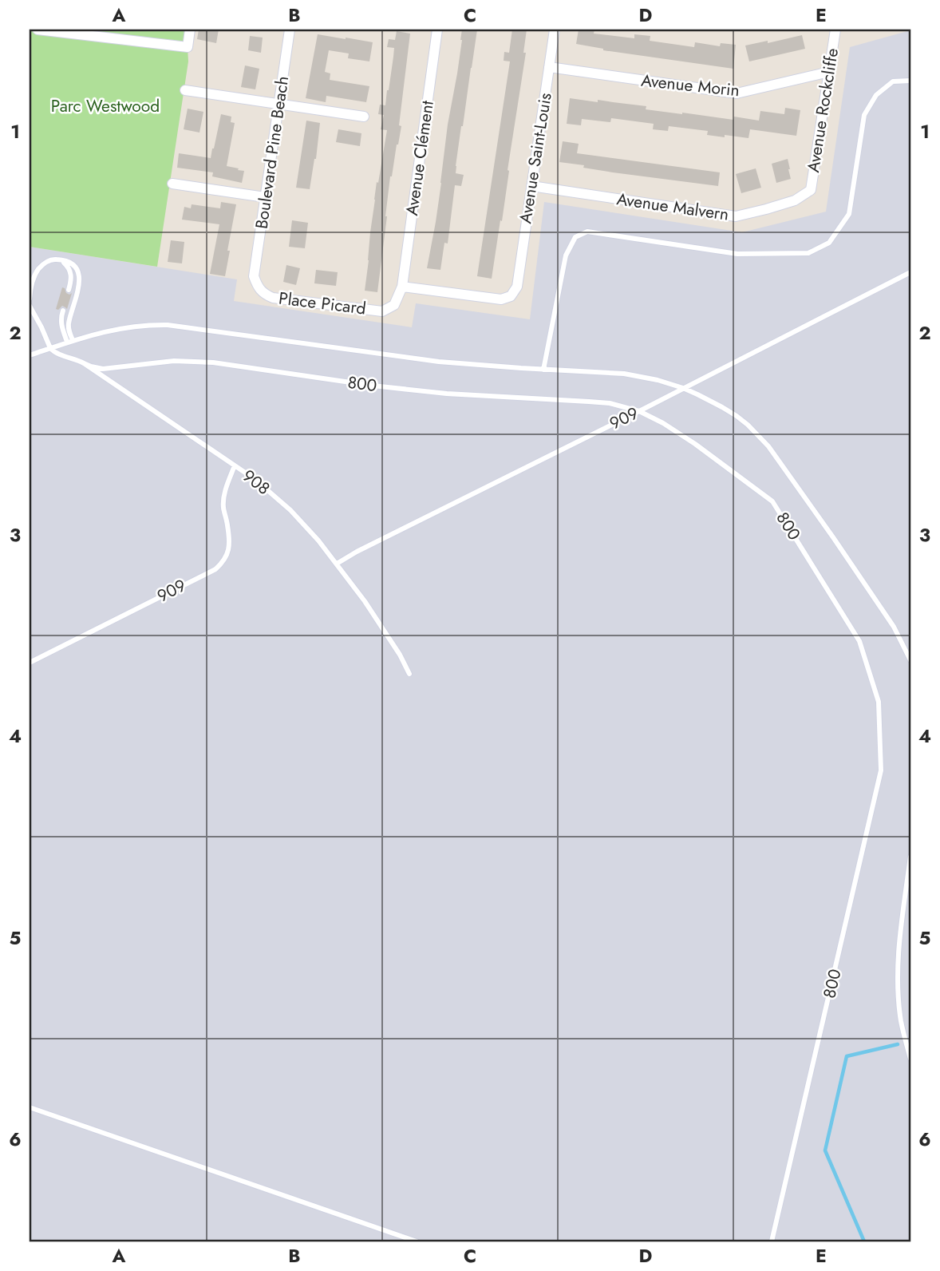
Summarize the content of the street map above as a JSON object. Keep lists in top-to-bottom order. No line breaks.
{"streets":{"street":["Avenue Morin","Avenue Rockcliffe","Boulevard Pine Beach","Avenue Clément","Avenue Saint-Louis","Avenue Malvern","Place Picard"],"lane":["800","909","908"]},"crossings":[["Avenue Morin","Avenue Rockcliffe"],["Avenue Morin","Avenue Saint-Louis"],["Avenue Rockcliffe","Avenue Malvern"],["Boulevard Pine Beach","Place Picard"],["Avenue Clément","Avenue Saint-Louis"],["Avenue Clément","Place Picard"],["Avenue Saint-Louis","Avenue Malvern"],["Avenue Saint-Louis","Place Picard"],["800","909"],["800","908"],["909","908"]],"parks":["Parc Westwood"],"grid":{"columns":["A","B","C","D","E"],"rows":["1","2","3","4","5","6"]}}
